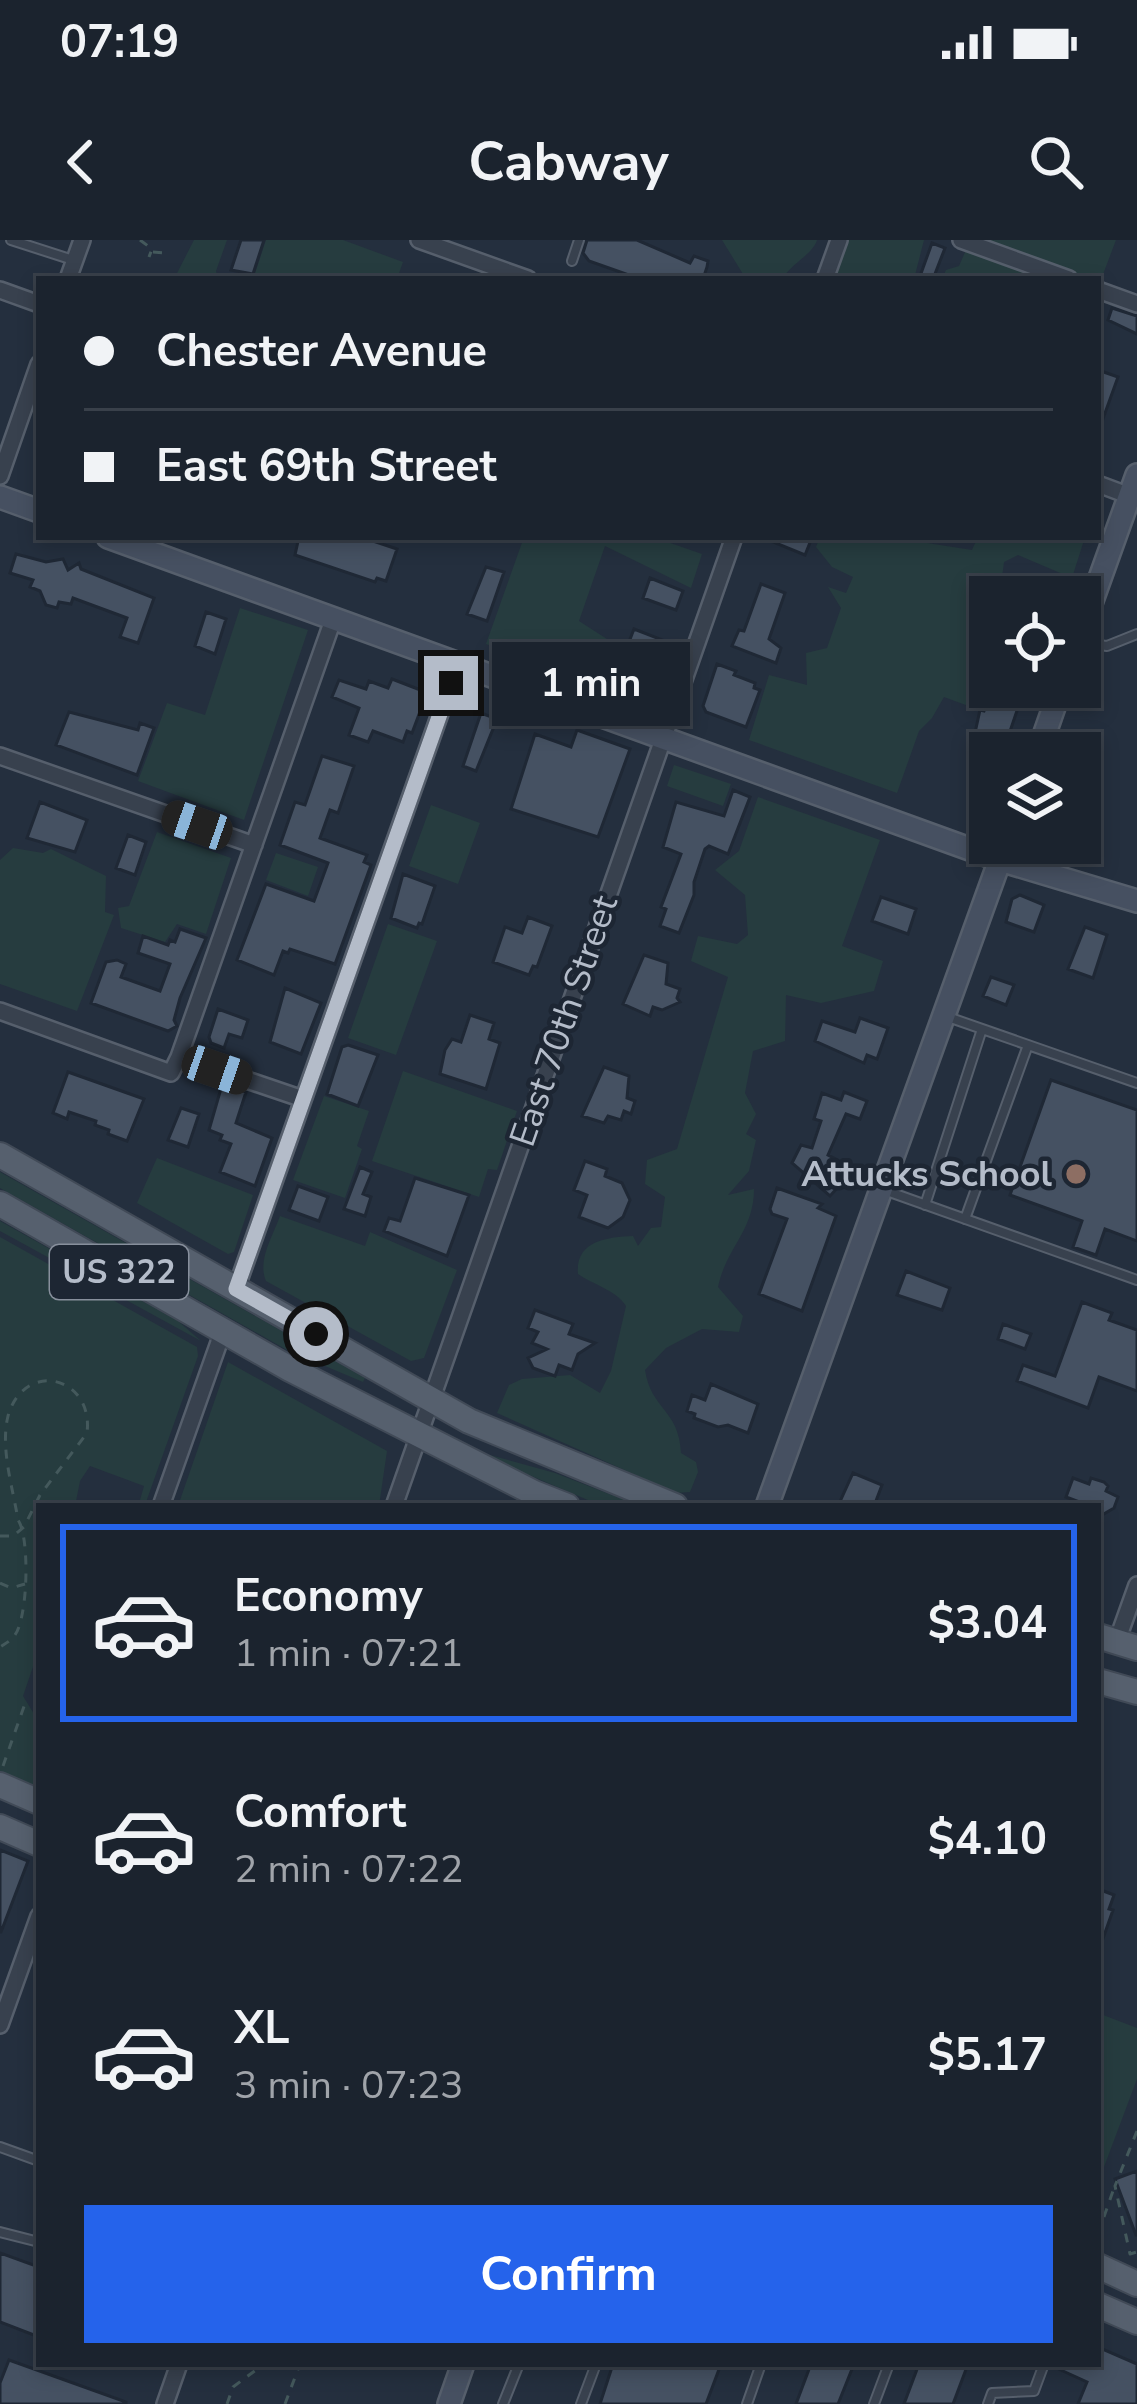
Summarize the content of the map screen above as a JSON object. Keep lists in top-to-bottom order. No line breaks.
{"streets":{"main road":["US 322"],"street":["East 70th Street"]},"crossings":[["East 70th Street","US 322"]],"places":["Attucks School"],"page":{"status":"07:19","header":"Cabway","banner":["Chester Avenue","East 69th Street"],"bubble":"1 min","list":[{"name":"Economy","note":"1 min · 07:21","value":"$3.04"},{"name":"Comfort","note":"2 min · 07:22","value":"$4.10"},{"name":"XL","note":"3 min · 07:23","value":"$5.17"}],"buttons":"Confirm"}}
